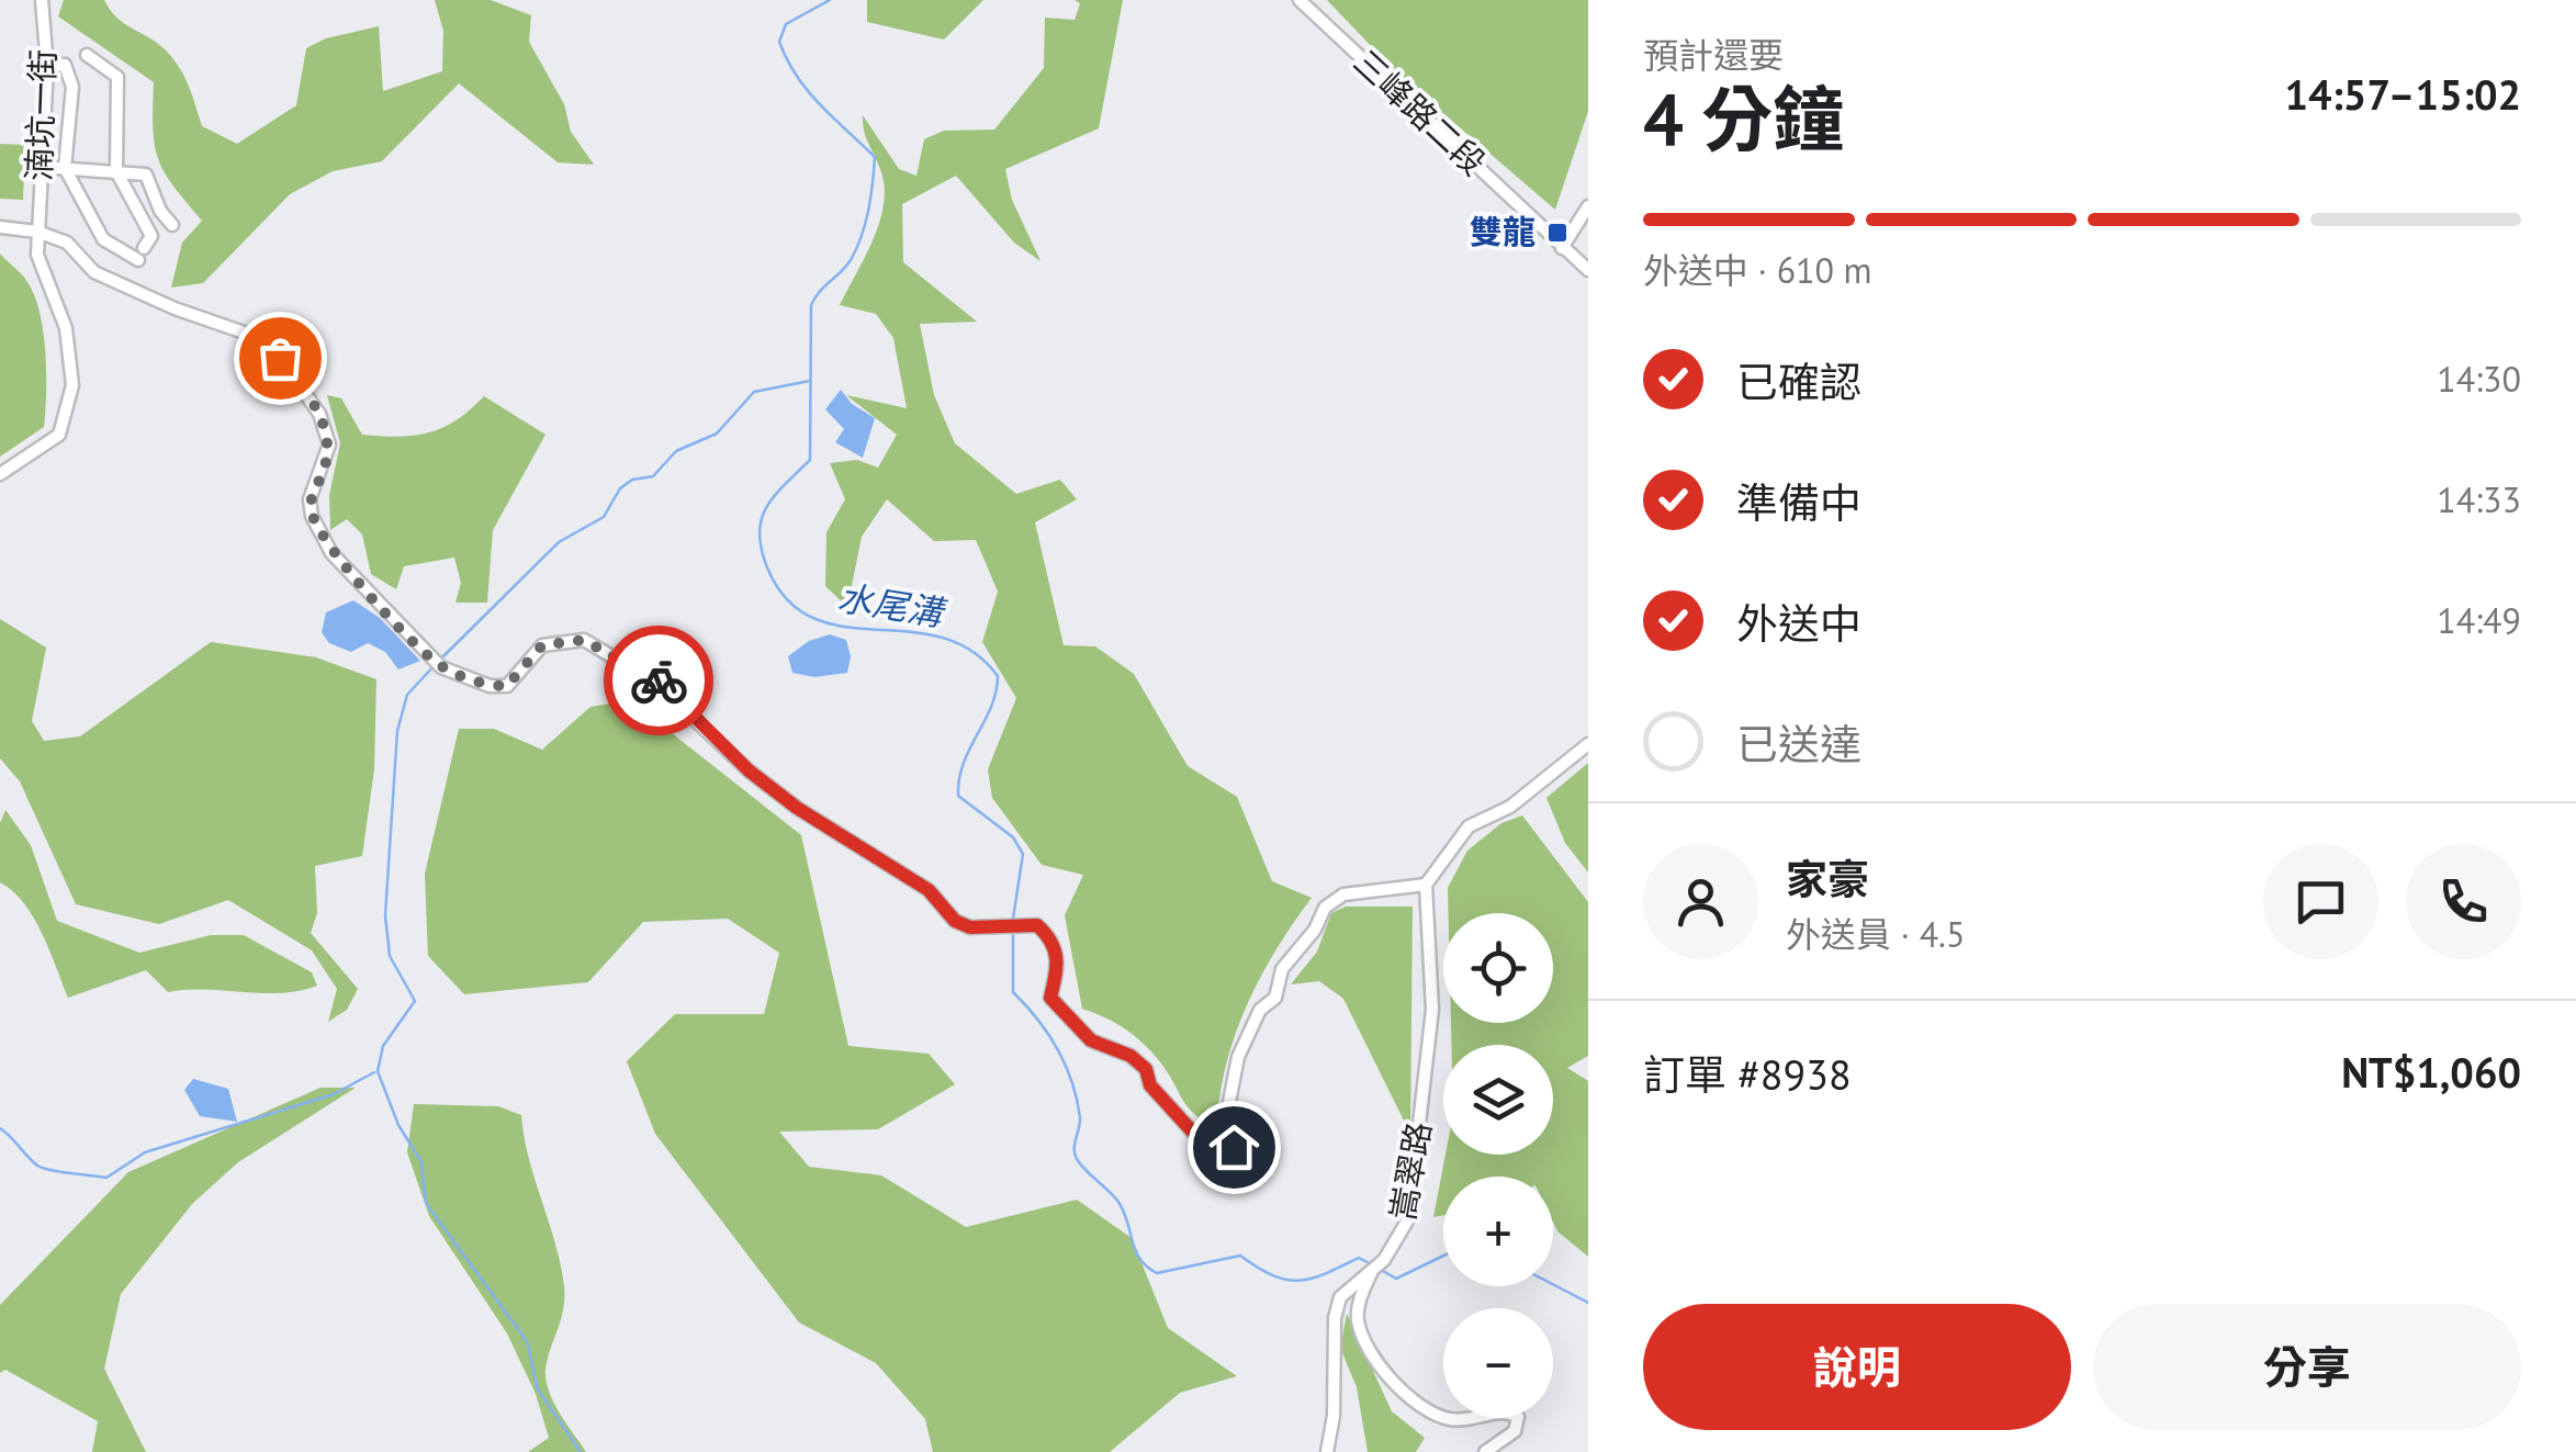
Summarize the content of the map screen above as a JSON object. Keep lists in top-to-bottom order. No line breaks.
{"streets":{"street":["三峰路二段","湳坑一街","嵩翠路"]},"water":["水尾溝"],"places":{"transit":["雙龍"]},"page":{"heading":["4 分鐘","預計還要","14:57–15:02"],"panel":["家豪","外送員 · 4.5","訂單 #8938","NT$1,060"],"bar":"外送中 · 610 m","list":[["已確認","14:30"],["準備中","14:33"],["外送中","14:49"],"已送達"],"map_buttons":["+","−"],"buttons":["說明","分享"]}}
